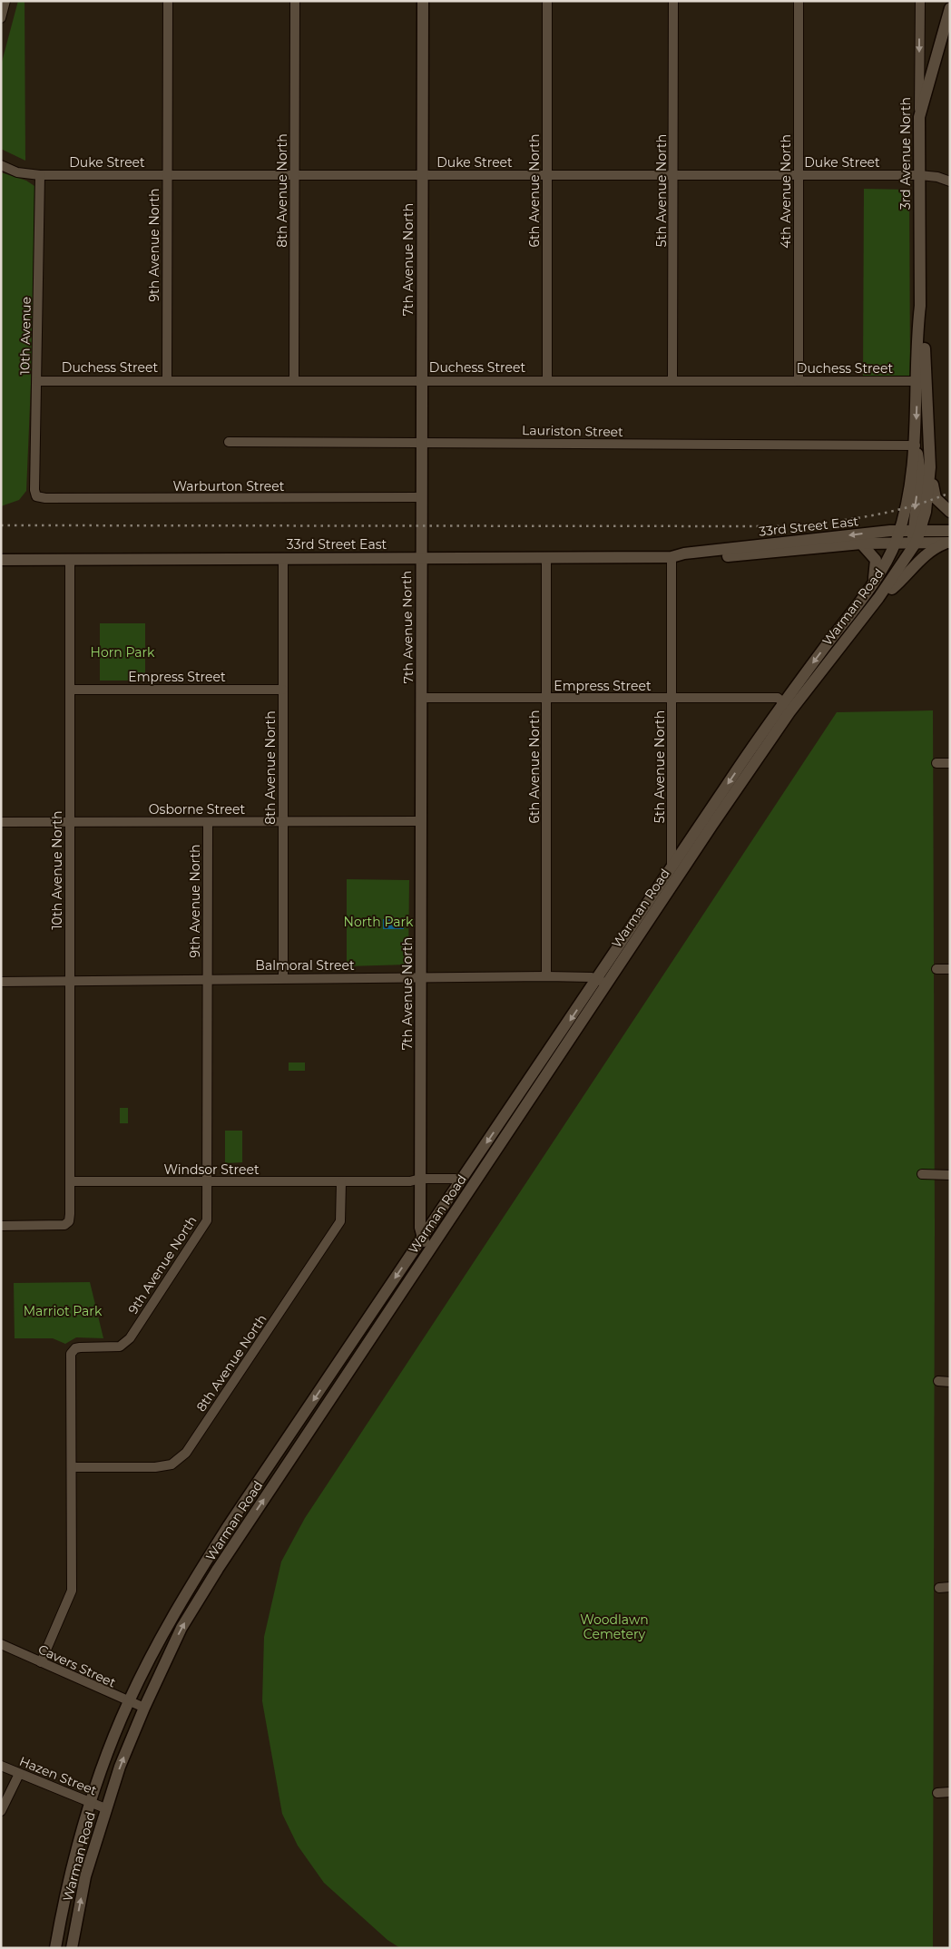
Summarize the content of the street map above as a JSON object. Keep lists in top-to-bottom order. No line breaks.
{"streets":{"main road":["3rd Avenue North","7th Avenue North","33rd Street East","Warman Road"],"street":["Duke Street","8th Avenue North","6th Avenue North","5th Avenue North","4th Avenue North","9th Avenue North","10th Avenue","Duchess Street","Lauriston Street","Warburton Street","Empress Street","Osborne Street","10th Avenue North","Balmoral Street","Windsor Street","Cavers Street","Hazen Street"]},"crossings":[["3rd Avenue North","Duke Street"],["3rd Avenue North","Duchess Street"],["3rd Avenue North","Lauriston Street"],["3rd Avenue North","33rd Street East"],["3rd Avenue North","Warman Road"],["Duke Street","8th Avenue North"],["Duke Street","6th Avenue North"],["Duke Street","5th Avenue North"],["Duke Street","4th Avenue North"],["Duke Street","9th Avenue North"],["Duke Street","7th Avenue North"],["Duke Street","10th Avenue"],["8th Avenue North","9th Avenue North"],["8th Avenue North","Duchess Street"],["8th Avenue North","33rd Street East"],["8th Avenue North","Empress Street"],["8th Avenue North","Osborne Street"],["8th Avenue North","Balmoral Street"],["8th Avenue North","Windsor Street"],["6th Avenue North","Duchess Street"],["6th Avenue North","33rd Street East"],["6th Avenue North","Empress Street"],["6th Avenue North","Balmoral Street"],["5th Avenue North","Duchess Street"],["5th Avenue North","33rd Street East"],["5th Avenue North","Warman Road"],["5th Avenue North","Empress Street"],["4th Avenue North","Duchess Street"],["9th Avenue North","Duchess Street"],["9th Avenue North","Osborne Street"],["9th Avenue North","Balmoral Street"],["9th Avenue North","Windsor Street"],["9th Avenue North","Cavers Street"],["7th Avenue North","Duchess Street"],["7th Avenue North","Lauriston Street"],["7th Avenue North","Warburton Street"],["7th Avenue North","33rd Street East"],["7th Avenue North","Warman Road"],["7th Avenue North","Empress Street"],["7th Avenue North","Osborne Street"],["7th Avenue North","Balmoral Street"],["7th Avenue North","Windsor Street"],["10th Avenue","Duchess Street"],["10th Avenue","Warburton Street"],["33rd Street East","Warman Road"],["33rd Street East","10th Avenue North"],["Warman Road","Empress Street"],["Warman Road","Balmoral Street"],["Warman Road","Windsor Street"],["Warman Road","Cavers Street"],["Warman Road","Hazen Street"],["Empress Street","10th Avenue North"],["Osborne Street","10th Avenue North"],["10th Avenue North","Balmoral Street"],["10th Avenue North","Windsor Street"]],"parks":["Horn Park","North Park","Marriot Park","Woodlawn Cemetery"]}
